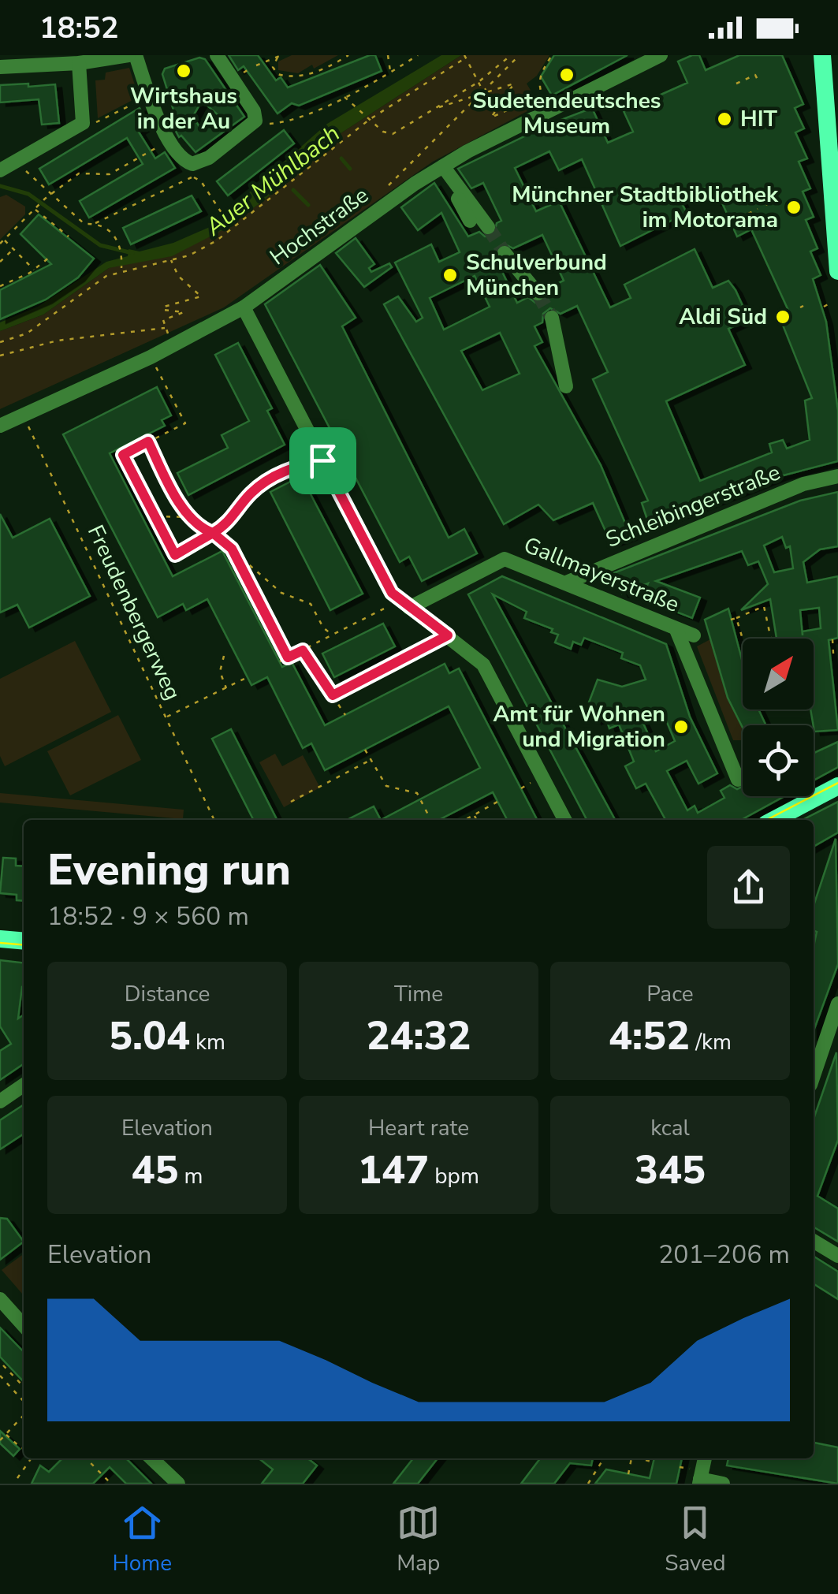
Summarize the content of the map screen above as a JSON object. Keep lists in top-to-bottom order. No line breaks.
{"streets":{"street":["Hochstraße","Schleibingerstraße","Gallmayerstraße"],"path":["Freudenbergerweg"]},"crossings":[["Hochstraße","Freudenbergerweg"],["Schleibingerstraße","Gallmayerstraße"]],"water":["Auer Mühlbach"],"places":["Wirtshaus in der Au","Sudetendeutsches Museum","HIT","Münchner Stadtbibliothek im Motorama","Schulverbund München","Aldi Süd","Amt für Wohnen und Migration"],"north":"top right","page":{"status":"18:52","heading":["Evening run","18:52 · 9 × 560 m"],"stats":[["Distance","5.04 km"],["Time","24:32"],["Pace","4:52 /km"],["Elevation","45 m"],["Heart rate","147 bpm"],["kcal","345"]],"chart":["Elevation","201–206 m"],"tabs":["Home","Map","Saved"]}}
